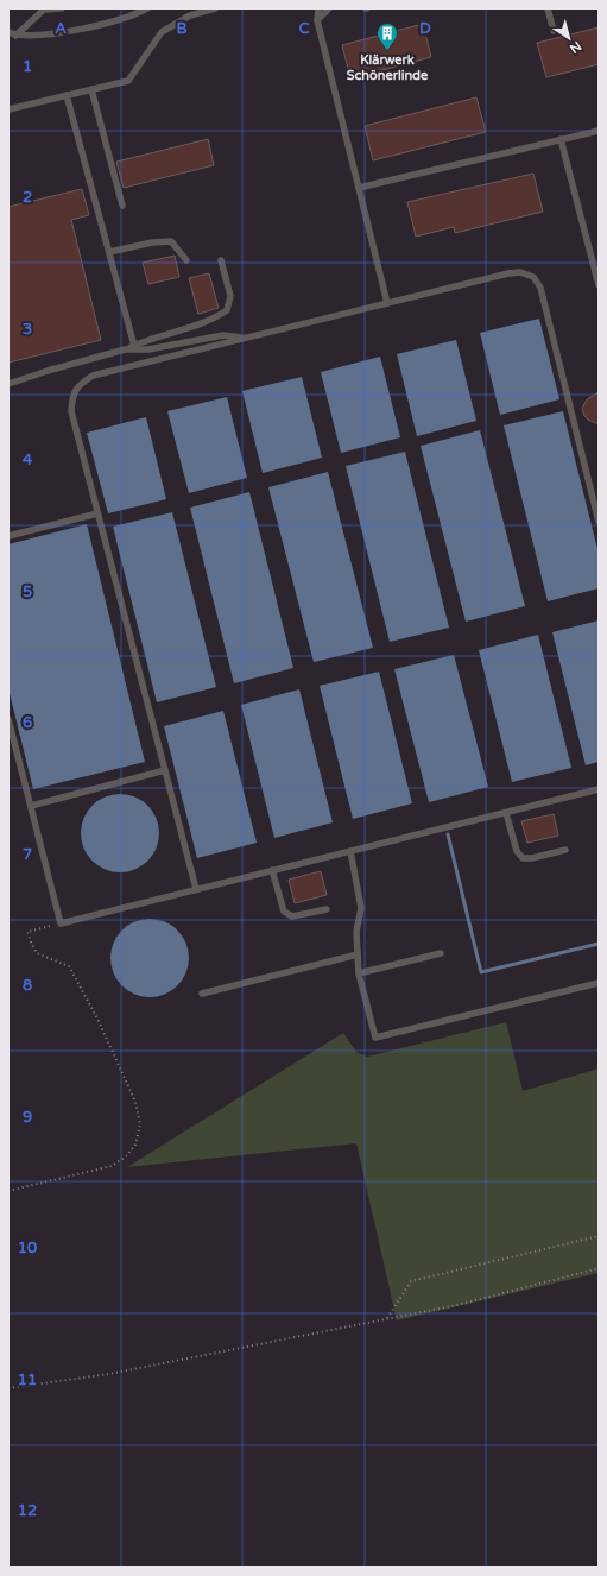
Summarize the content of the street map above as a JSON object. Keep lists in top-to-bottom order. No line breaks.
{"places":{"building":["Klärwerk Schönerlinde"]},"north":"bottom right","grid":{"columns":["A","B","C","D"],"rows":["1","2","3","4","5","6","7","8","9","10","11","12"]}}
